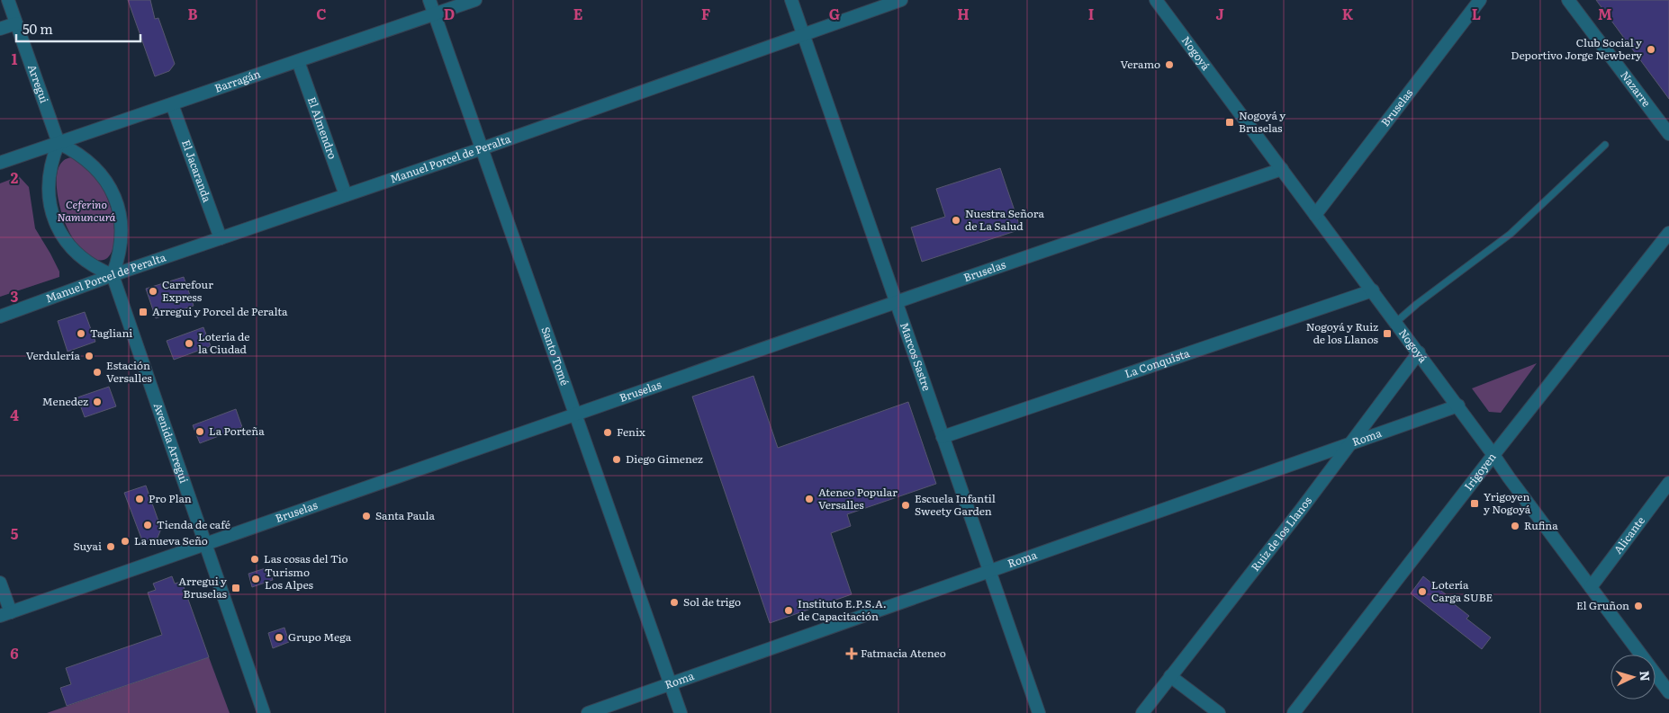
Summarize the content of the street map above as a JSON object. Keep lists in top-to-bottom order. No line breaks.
{"streets":{"street":["Nogoyá","Barragán","Arregui","Nazarre","Bruselas","El Almendro","Manuel Porcel de Peralta","El Jacaranda","Santo Tomé","Marcos Sastre","La Conquista","Roma","Avenida Arregui","Irigoyen","Ruiz de los Llanos","Alicante"]},"crossings":[["Nogoyá","Bruselas"],["Nogoyá","La Conquista"],["Nogoyá","Roma"],["Nogoyá","Irigoyen"],["Nogoyá","Ruiz de los Llanos"],["Nogoyá","Alicante"],["Barragán","Arregui"],["Barragán","El Almendro"],["Barragán","El Jacaranda"],["Barragán","Santo Tomé"],["Bruselas","Santo Tomé"],["Bruselas","Marcos Sastre"],["Bruselas","Avenida Arregui"],["El Almendro","Manuel Porcel de Peralta"],["Manuel Porcel de Peralta","El Jacaranda"],["Manuel Porcel de Peralta","Santo Tomé"],["Manuel Porcel de Peralta","Marcos Sastre"],["Manuel Porcel de Peralta","Avenida Arregui"],["Santo Tomé","Roma"],["Marcos Sastre","La Conquista"],["Marcos Sastre","Roma"],["Roma","Ruiz de los Llanos"]],"parks":["Ceferino Namuncurá"],"places":{"other":["Club Social y Deportivo Jorge Newbery","Veramo","Nuestra Señora de La Salud","Carrefour Express","Tagliani","Lotería de la Ciudad","Verdulería","Estación Versalles","Menedez","La Porteña","Fenix","Diego Gimenez","Pro Plan","Ateneo Popular Versalles","Escuela Infantil Sweety Garden","Santa Paula","Tienda de café","Rufina","La nueva Seño","Suyai","Las cosas del Tio","Turismo Los Alpes","Lotería Carga SUBE","Sol de trigo","El Gruñon","Instituto E.P.S.A. de Capacitación","Grupo Mega"],"transit":["Nogoyá y Bruselas","Arregui y Porcel de Peralta","Nogoyá y Ruiz de los Llanos","Yrigoyen y Nogoyá","Arregui y Bruselas"],"health":["Fatmacia Ateneo"]},"scale_bar":"50 m","north":"right","grid":{"columns":["B","C","D","E","F","G","H","I","J","K","L","M"],"rows":["1","2","3","4","5","6"]}}
